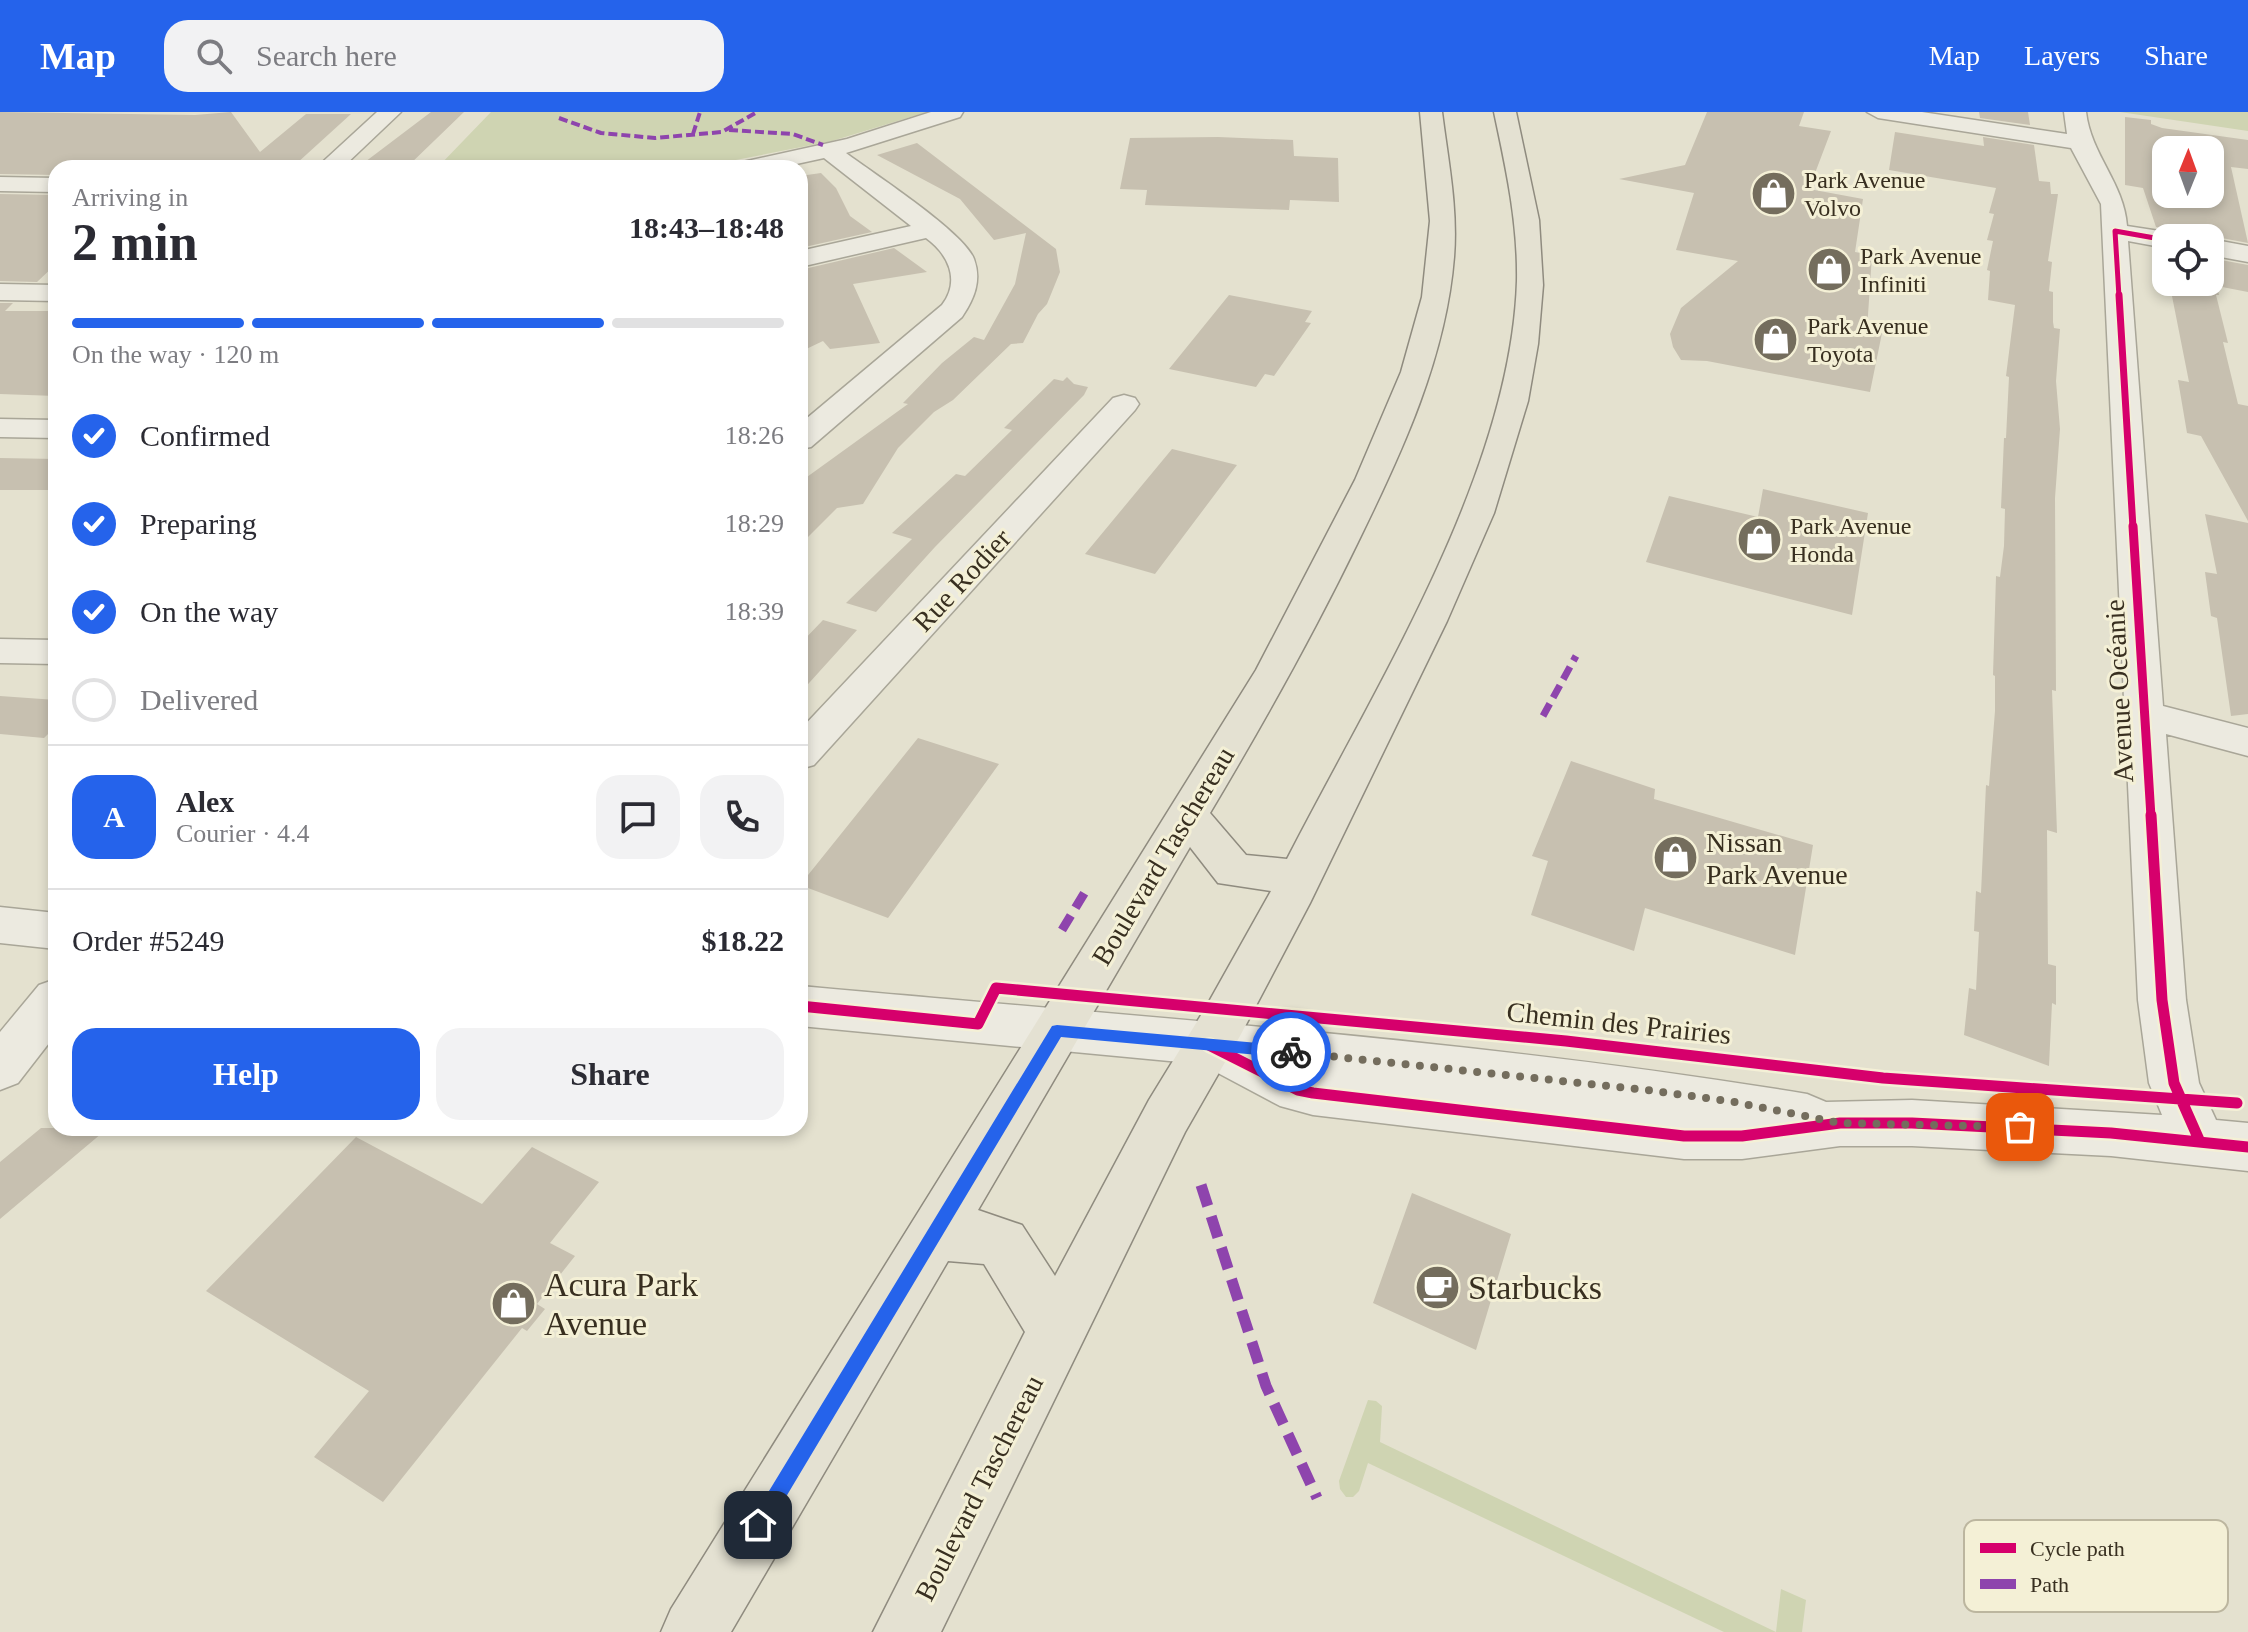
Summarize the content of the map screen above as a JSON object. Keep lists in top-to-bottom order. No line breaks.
{"streets":{"main road":["Boulevard Taschereau"],"street":["Rue Rodier","Avenue Océanie"],"cycle path":["Chemin des Prairies"]},"places":{"shop":["Park Avenue Volvo","Park Avenue Infiniti","Park Avenue Toyota","Park Avenue Honda","Nissan Park Avenue","Acura Park Avenue"],"cafe":["Starbucks"]},"legend":["Cycle path","Path"],"north":"top","page":{"header":"Map","search":"Search here","nav":["Map","Layers","Share"],"heading":["2 min","Arriving in","18:43–18:48"],"panel":["Alex","Courier · 4.4","Order #5249","$18.22"],"bar":"On the way · 120 m","list":[["Confirmed","18:26"],["Preparing","18:29"],["On the way","18:39"],"Delivered"],"round":"A","buttons":["Help","Share"]}}
